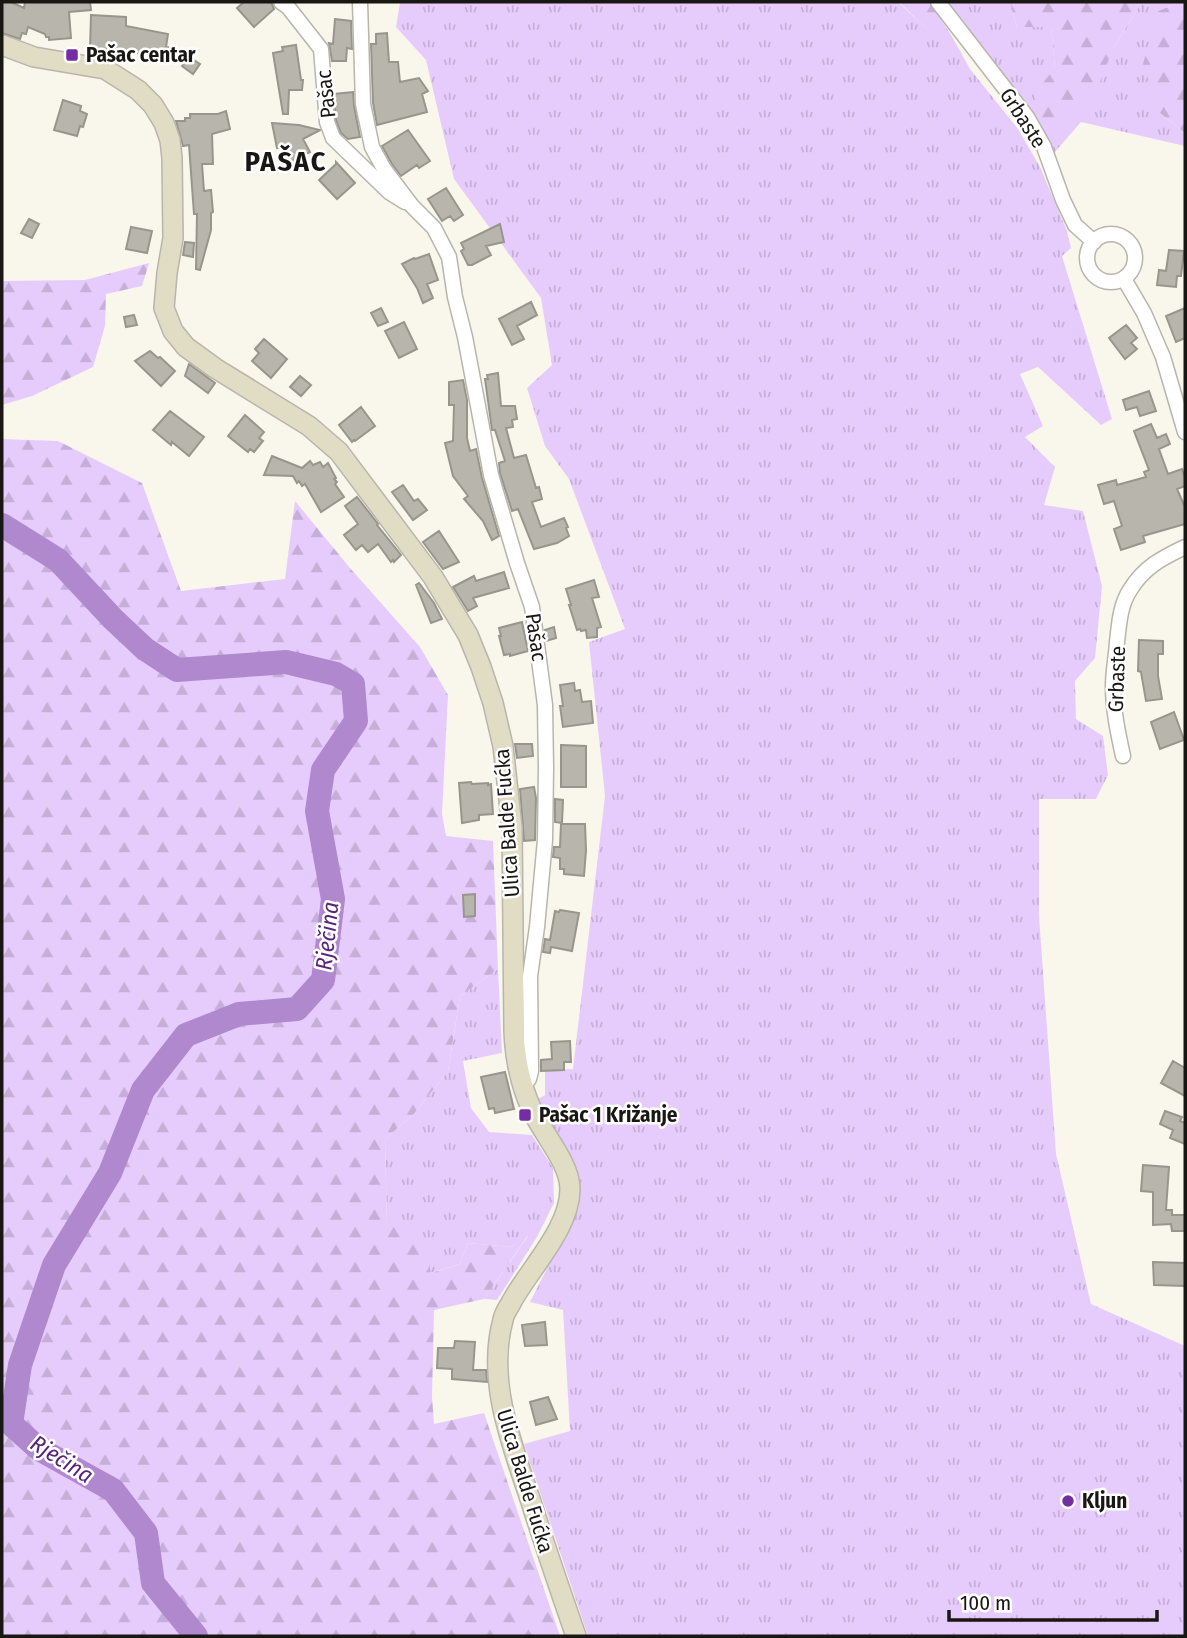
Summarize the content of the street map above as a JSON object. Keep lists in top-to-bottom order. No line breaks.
{"streets":{"main road":["Ulica Balde Fućka"],"street":["Pašac","Grbaste"]},"crossings":[["Pašac","Ulica Balde Fućka"]],"districts":["PAŠAC"],"water":["Rječina"],"places":{"transit":["Pašac centar","Pašac 1 Križanje"],"other":["Kljun"]},"scale_bar":"100 m"}
